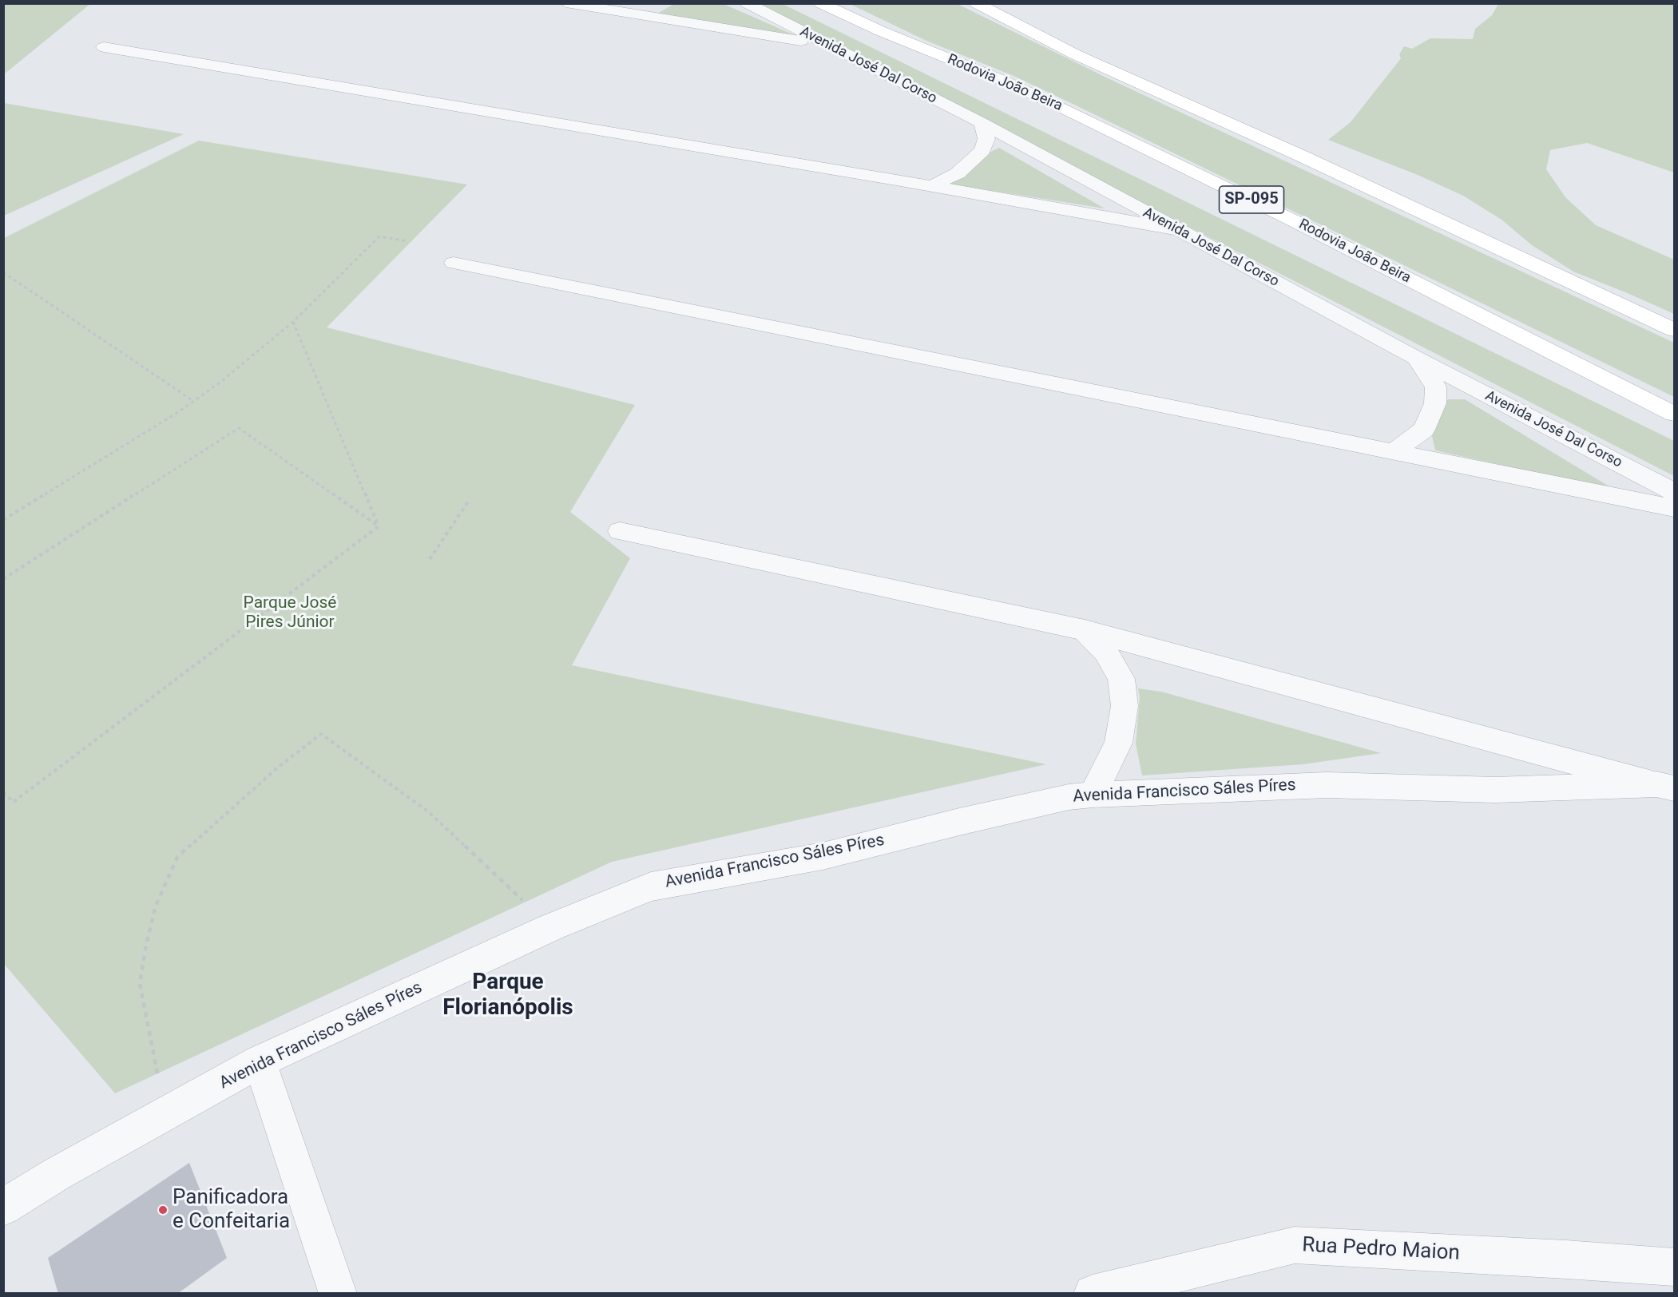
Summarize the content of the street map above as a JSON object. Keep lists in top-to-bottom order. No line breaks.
{"streets":{"main road":["Rodovia João Beira","SP-095"],"street":["Avenida José Dal Corso","Avenida Francisco Sáles Píres","Rua Pedro Maion"]},"districts":["Parque Florianópolis"],"parks":["Parque José Pires Júnior"],"places":["Panificadora e Confeitaria"]}
